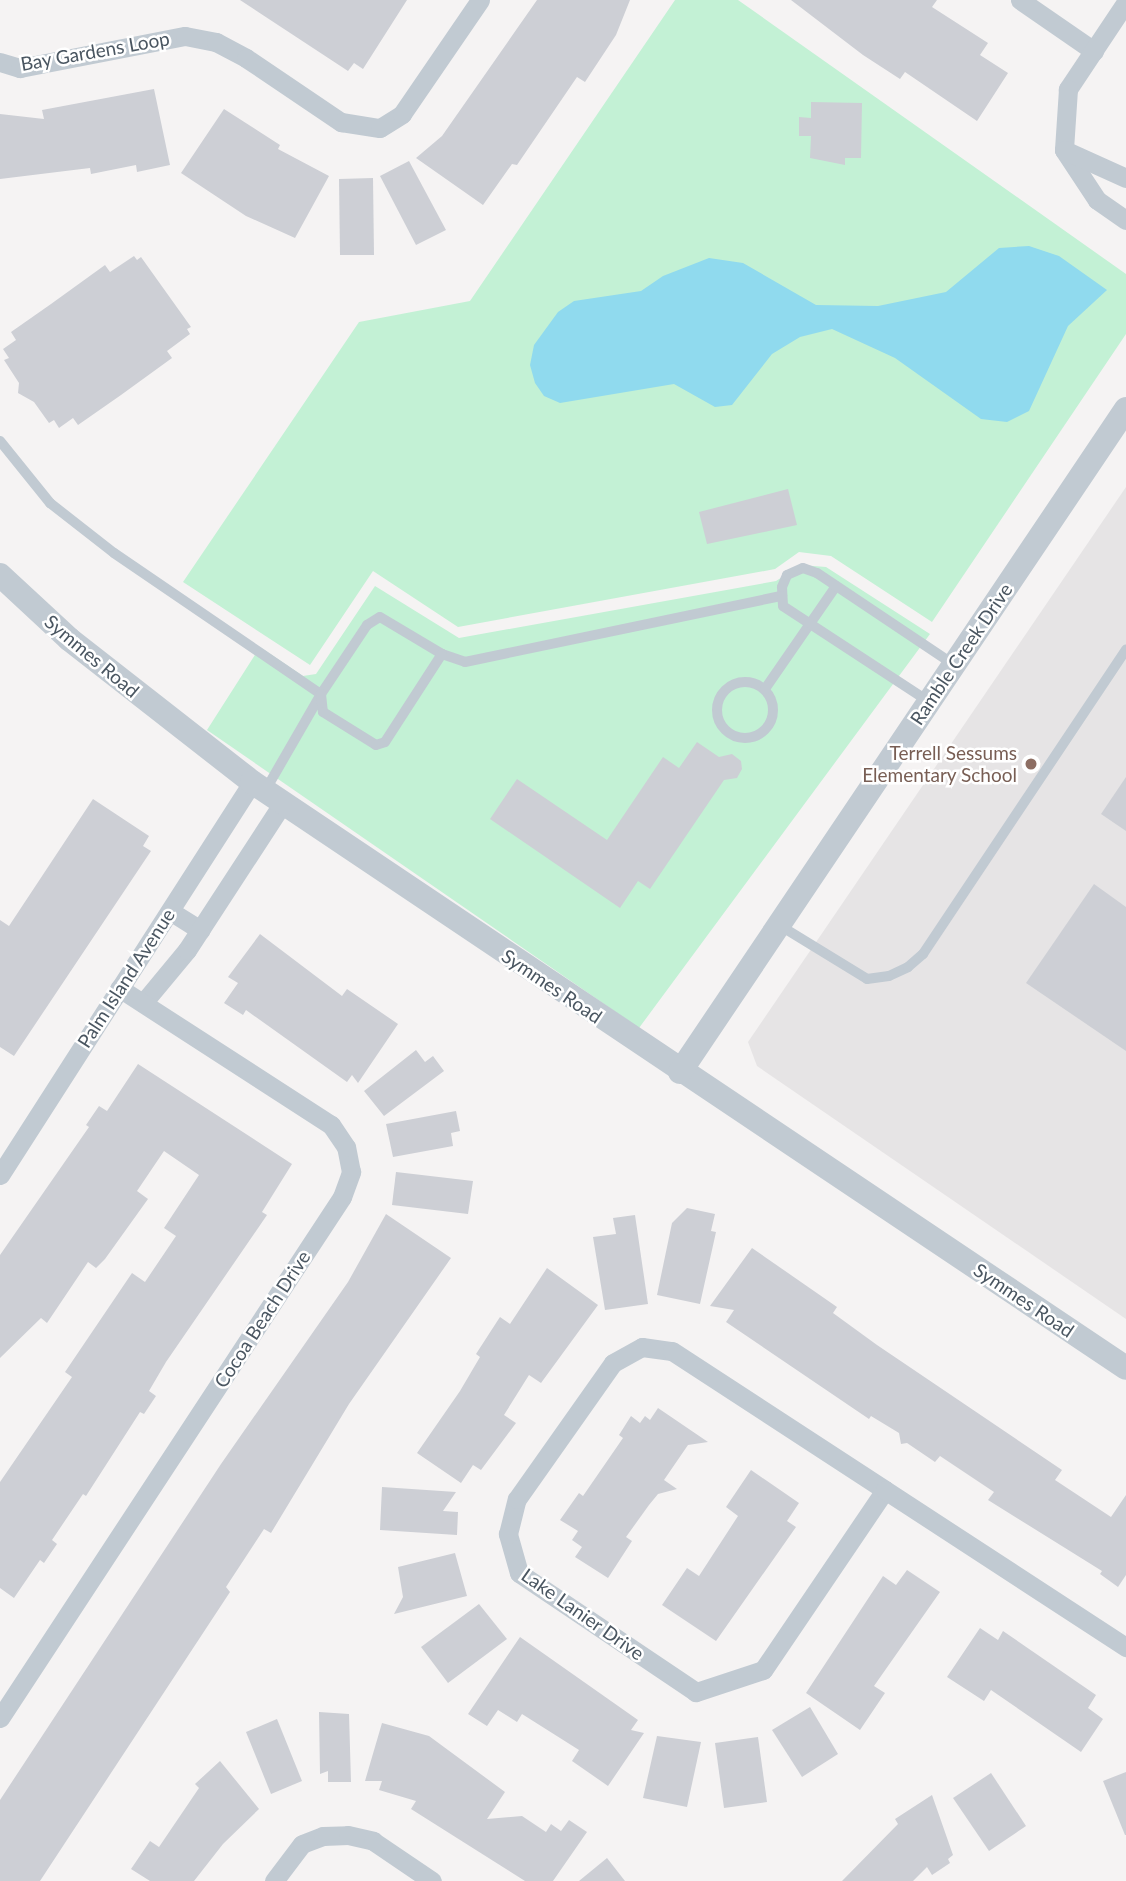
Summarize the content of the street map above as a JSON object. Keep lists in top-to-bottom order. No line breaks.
{"streets":{"street":["Bay Gardens Loop","Ramble Creek Drive","Symmes Road","Palm Island Avenue","Cocoa Beach Drive","Lake Lanier Drive"]},"crossings":[["Ramble Creek Drive","Symmes Road"],["Symmes Road","Palm Island Avenue"],["Palm Island Avenue","Cocoa Beach Drive"]],"places":["Terrell Sessums Elementary School"]}
